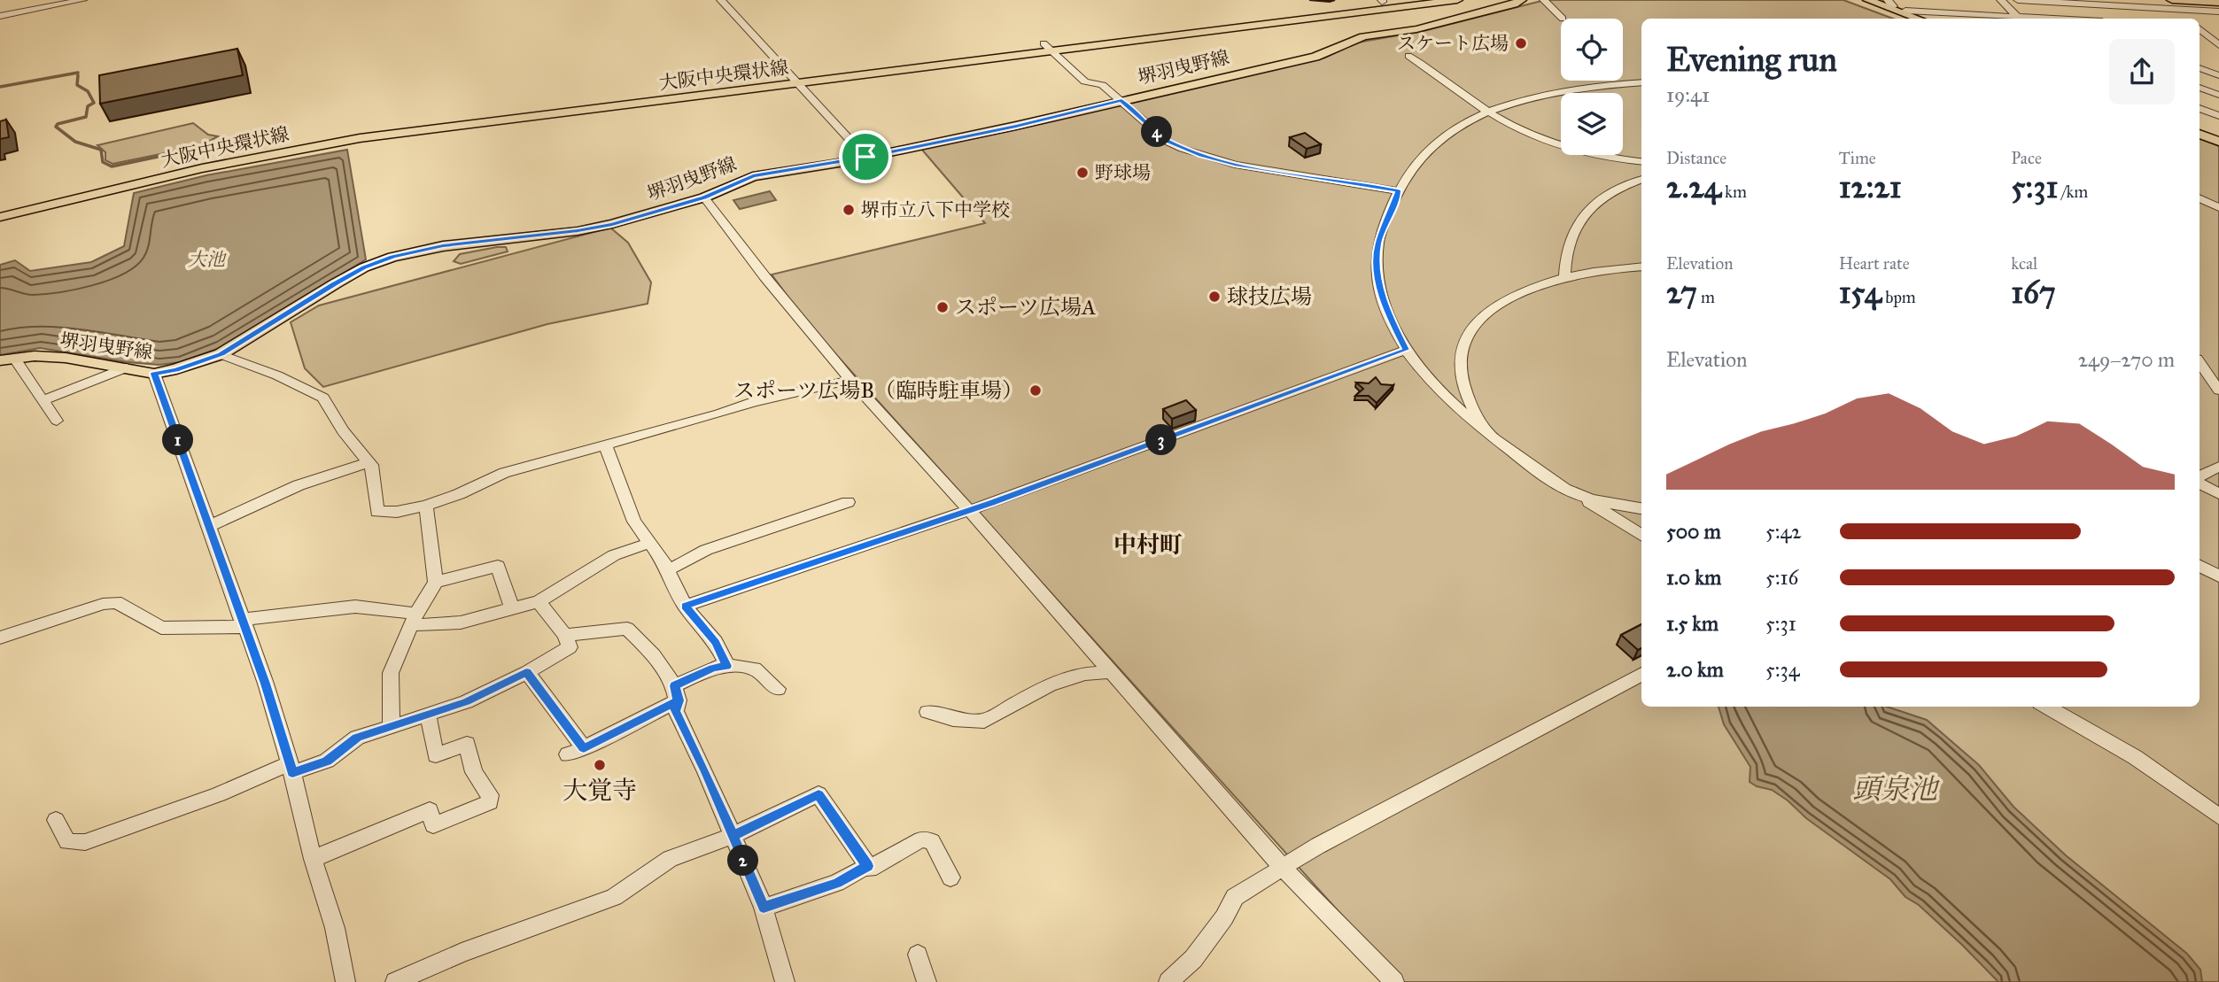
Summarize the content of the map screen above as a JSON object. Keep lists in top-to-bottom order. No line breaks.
{"streets":{"main road":["堺羽曳野線","大阪中央環状線"]},"districts":["中村町"],"water":["大池","頭泉池"],"places":["スケート広場","野球場","堺市立八下中学校","球技広場","スポーツ広場A","スポーツ広場B（臨時駐車場）","大覚寺"],"page":{"heading":["Evening run","19:41"],"pins":["4","1","3","2"],"stats":[["Distance","2.24 km"],["Time","12:21"],["Pace","5:31 /km"],["Elevation","27 m"],["Heart rate","154 bpm"],["kcal","167"]],"chart":["Elevation","249–270 m"],"list":[{"name":"500 m","note":"5:42"},{"name":"1.0 km","note":"5:16"},{"name":"1.5 km","note":"5:31"},{"name":"2.0 km","note":"5:34"}]}}
